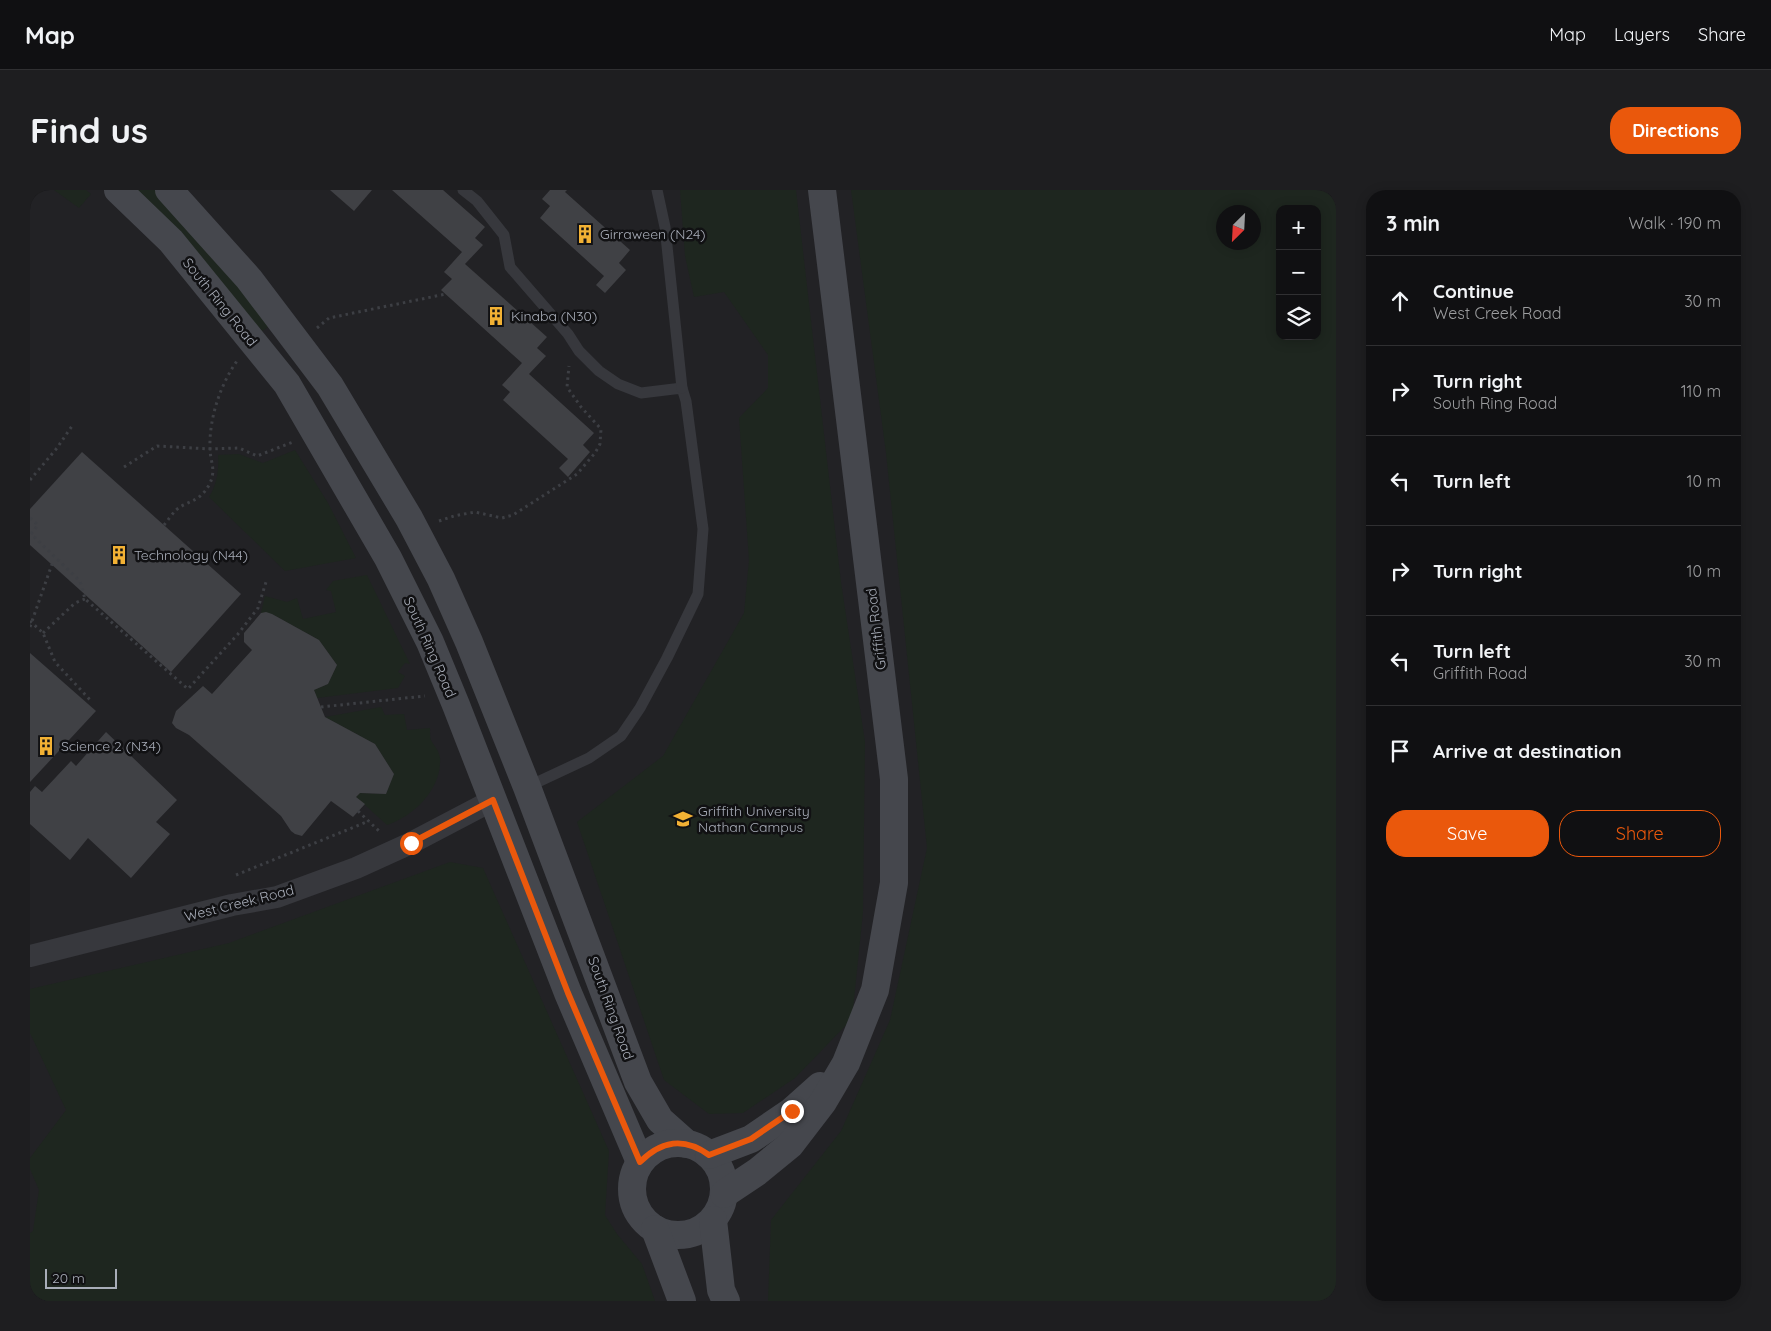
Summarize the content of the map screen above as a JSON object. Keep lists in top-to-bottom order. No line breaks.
{"streets":{"street":["South Ring Road","Griffith Road","West Creek Road"]},"crossings":[["South Ring Road","Griffith Road"],["South Ring Road","West Creek Road"]],"places":{"building":["Girraween (N24)","Kinaba (N30)","Technology (N44)","Science 2 (N34)"],"school or university":["Griffith University Nathan Campus"]},"scale_bar":"20 m","north":"bottom left","page":{"header":"Map","nav":["Map","Layers","Share"],"buttons":["Directions",["Save","Share"]],"title":"Find us","heading":["3 min","Walk · 190 m"],"map_buttons":["+","−"],"list":[["Continue","West Creek Road","30 m"],["Turn right","South Ring Road","110 m"],["Turn left","10 m"],["Turn right","10 m"],["Turn left","Griffith Road","30 m"],"Arrive at destination"],"scale":"20 m"}}
